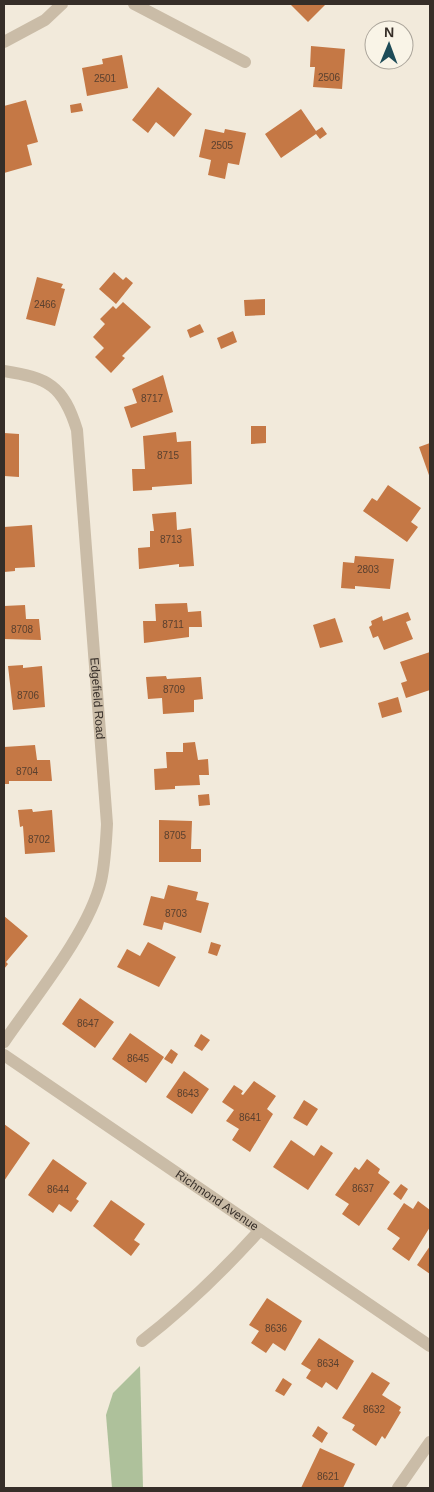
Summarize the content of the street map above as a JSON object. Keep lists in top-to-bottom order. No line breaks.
{"streets":{"street":["Edgefield Road","Richmond Avenue"]},"house_numbers":["2506","2501","2505","2466","8717","8715","8713","2803","8711","8708","8709","8706","8704","8705","8702","8703","8647","8645","8643","8641","8637","8644","8636","8634","8632","8621"],"north":"top"}
